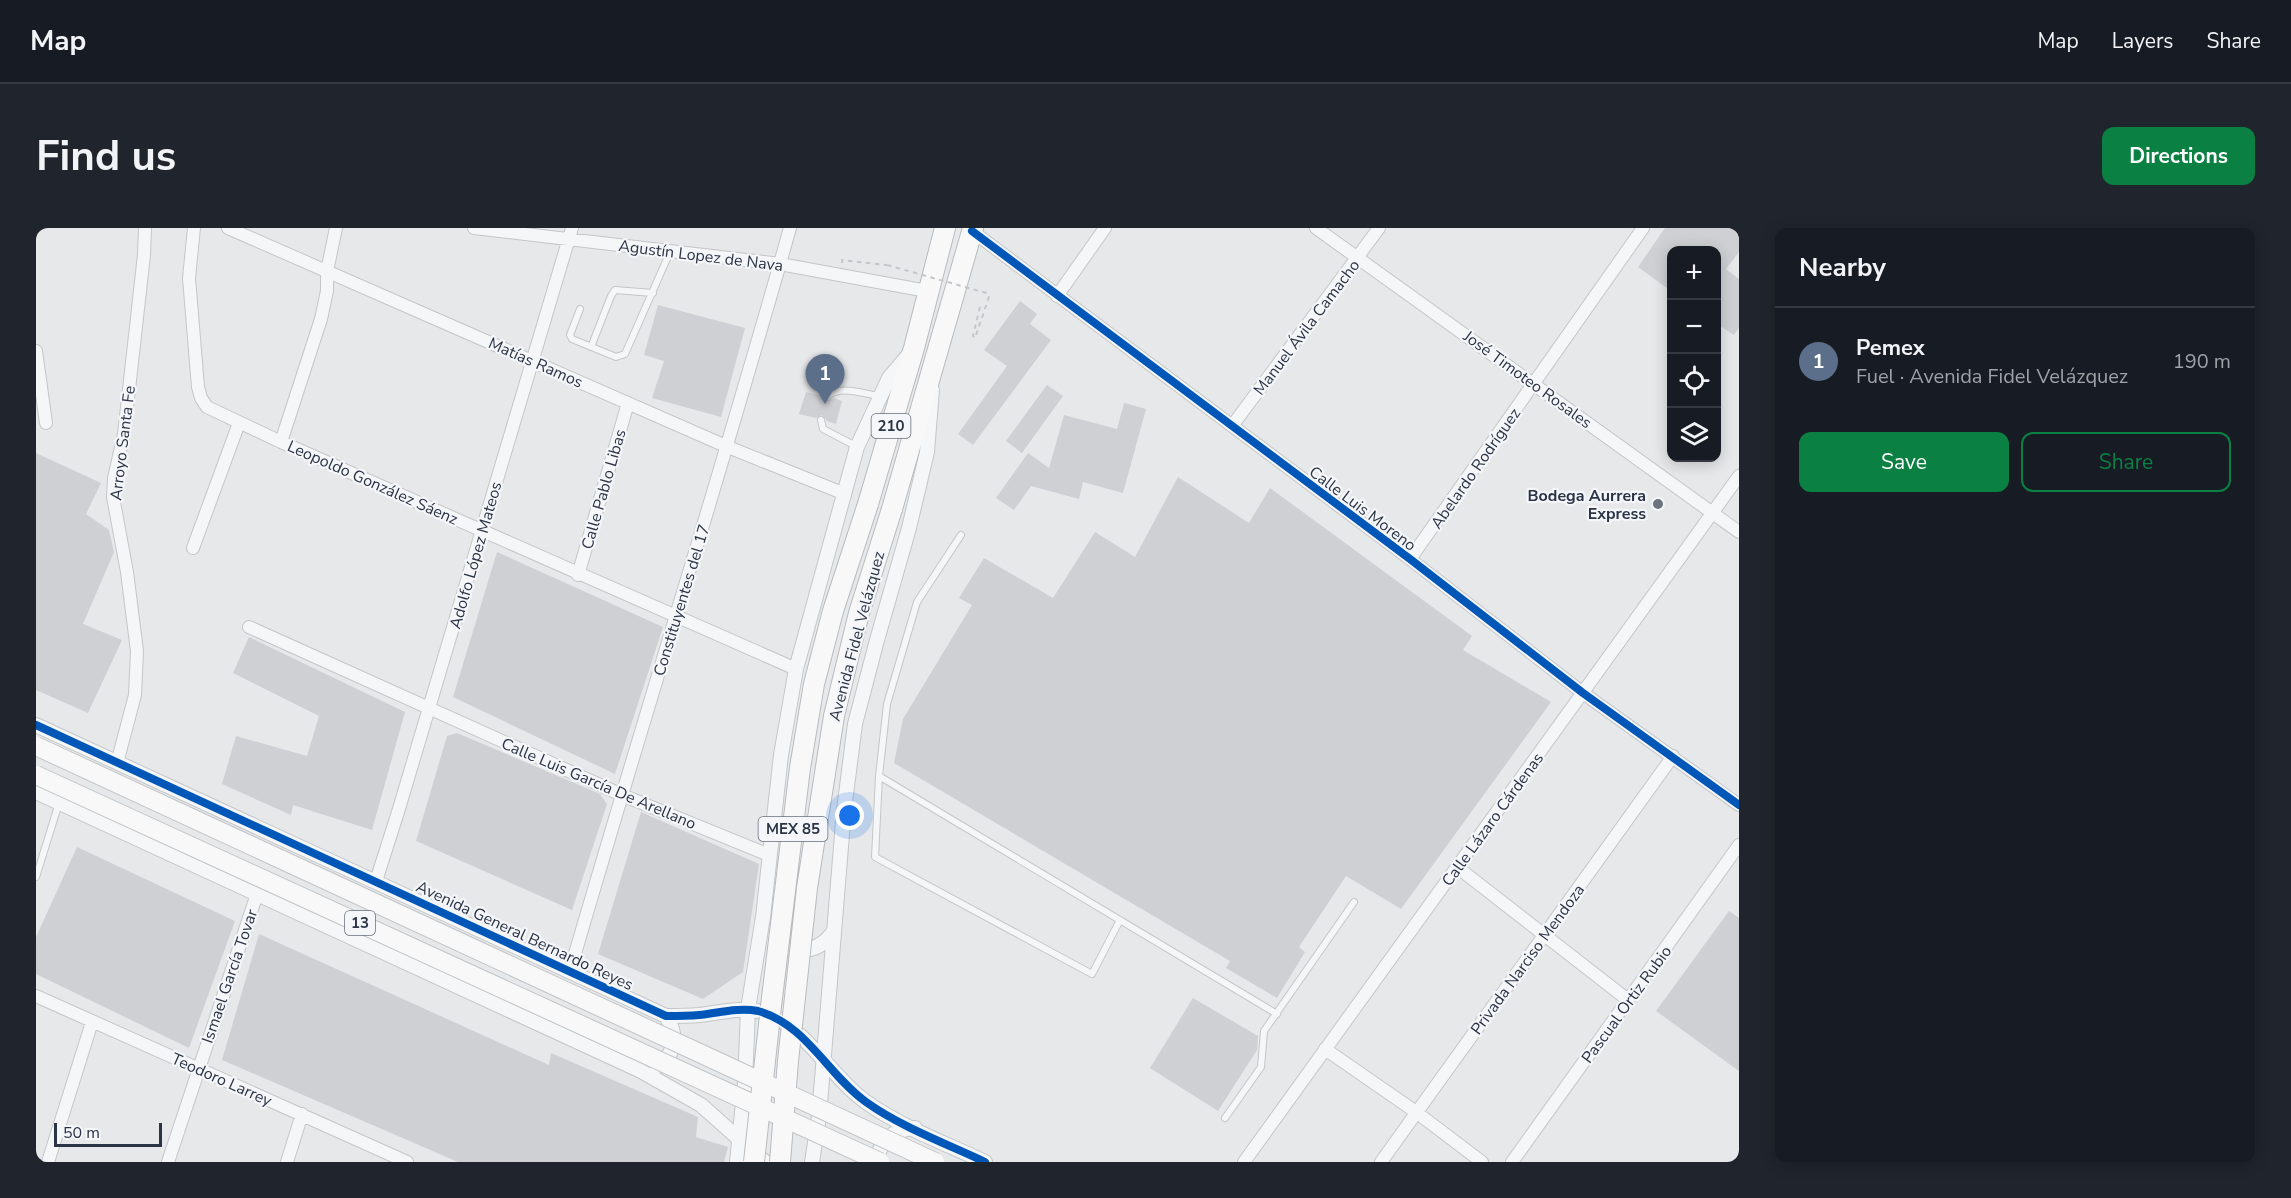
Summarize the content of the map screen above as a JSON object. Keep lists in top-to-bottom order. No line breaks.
{"streets":{"highway":["210","Avenida Fidel Velázquez","MEX 85"],"main road":["13","Avenida General Bernardo Reyes"],"street":["Agustín Lopez de Nava","Manuel Ávila Camacho","Matías Ramos","José Timoteo Rosales","Arroyo Santa Fe","Abelardo Rodríguez","Leopoldo González Sáenz","Calle Pablo Libas","Calle Luis Moreno","Adolfo López Mateos","Constituyentes del 17","Calle Luis García De Arellano","Calle Lázaro Cárdenas","Privada Narciso Mendoza","Ismael García Tovar","Pascual Ortiz Rubio","Teodoro Larrey"]},"crossings":[["Agustín Lopez de Nava","Adolfo López Mateos"],["Agustín Lopez de Nava","Constituyentes del 17"],["Agustín Lopez de Nava","Avenida Fidel Velázquez"],["Manuel Ávila Camacho","José Timoteo Rosales"],["Manuel Ávila Camacho","Calle Luis Moreno"],["Matías Ramos","Calle Pablo Libas"],["Matías Ramos","Adolfo López Mateos"],["Matías Ramos","Constituyentes del 17"],["José Timoteo Rosales","Abelardo Rodríguez"],["José Timoteo Rosales","Calle Lázaro Cárdenas"],["Arroyo Santa Fe","Avenida General Bernardo Reyes"],["Abelardo Rodríguez","Calle Luis Moreno"],["Leopoldo González Sáenz","Calle Pablo Libas"],["Leopoldo González Sáenz","Adolfo López Mateos"],["Leopoldo González Sáenz","Constituyentes del 17"],["Calle Luis Moreno","Avenida Fidel Velázquez"],["Calle Luis Moreno","Calle Lázaro Cárdenas"],["Calle Luis Moreno","Privada Narciso Mendoza"],["Adolfo López Mateos","Calle Luis García De Arellano"],["Adolfo López Mateos","Avenida General Bernardo Reyes"],["Constituyentes del 17","Calle Luis García De Arellano"],["Constituyentes del 17","Avenida General Bernardo Reyes"],["Ismael García Tovar","Teodoro Larrey"]],"places":["Bodega Aurrera Express"],"scale_bar":"50 m","page":{"header":"Map","nav":["Map","Layers","Share"],"buttons":["Directions",["Save","Share"]],"title":"Find us","heading":"Nearby","map_buttons":["+","−"],"list":[{"mark":"1","name":"Pemex","note":"Fuel · Avenida Fidel Velázquez","value":"190 m"}],"pins":"1","scale":"50 m"}}
